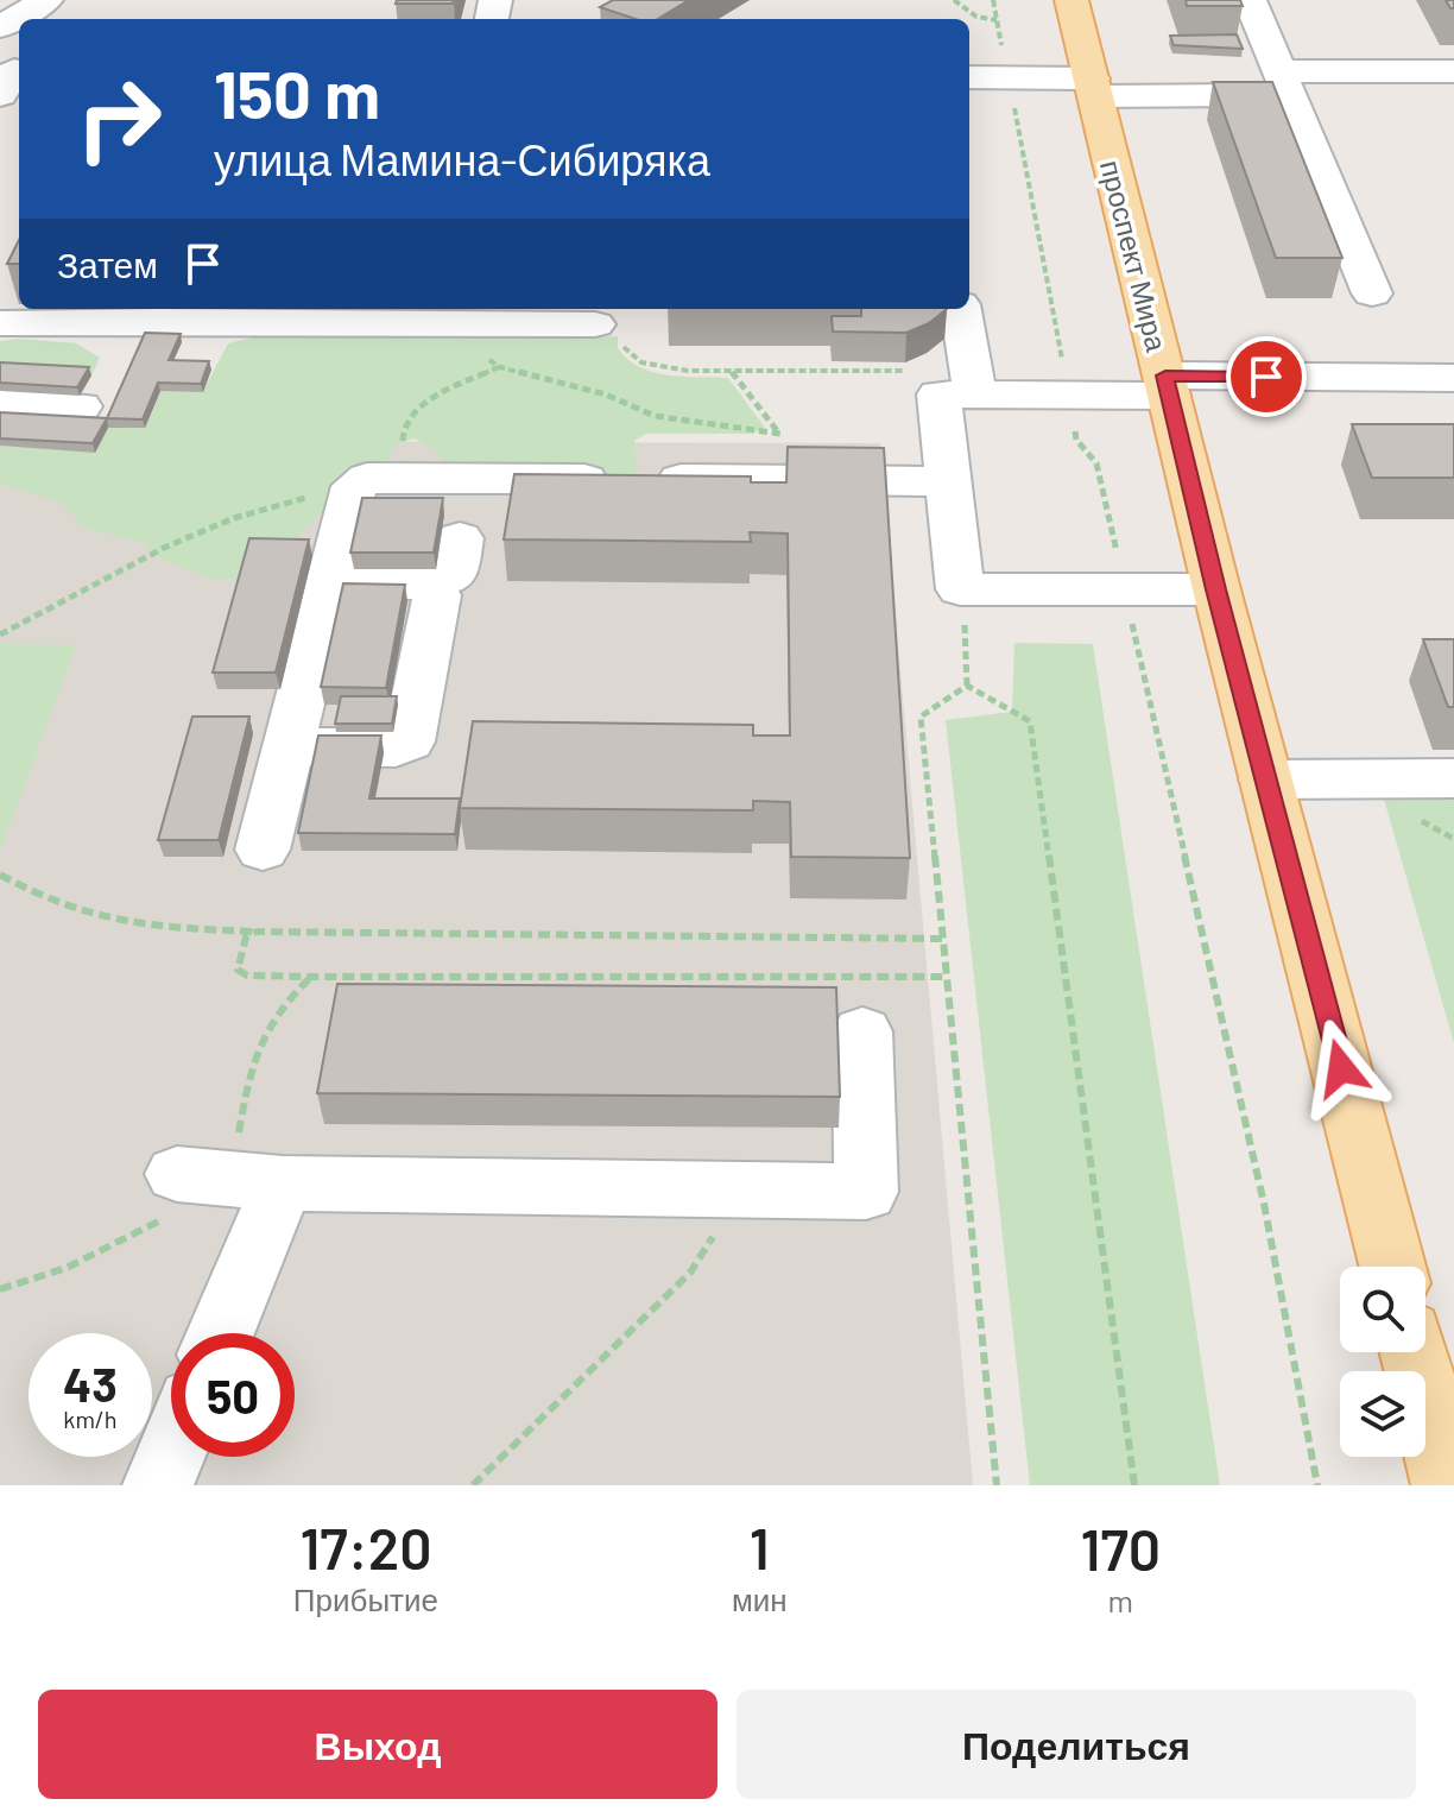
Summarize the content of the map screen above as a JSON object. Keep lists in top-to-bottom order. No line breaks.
{"streets":{"main road":["проспект Мира"]},"page":{"turn":["150 m","улица Мамина-Сибиряка"],"then":"Затем","speed":"43 km/h","limit":"50","eta":["17:20","Прибытие","1","мин","170","m"],"buttons":["Выход","Поделиться"]}}
